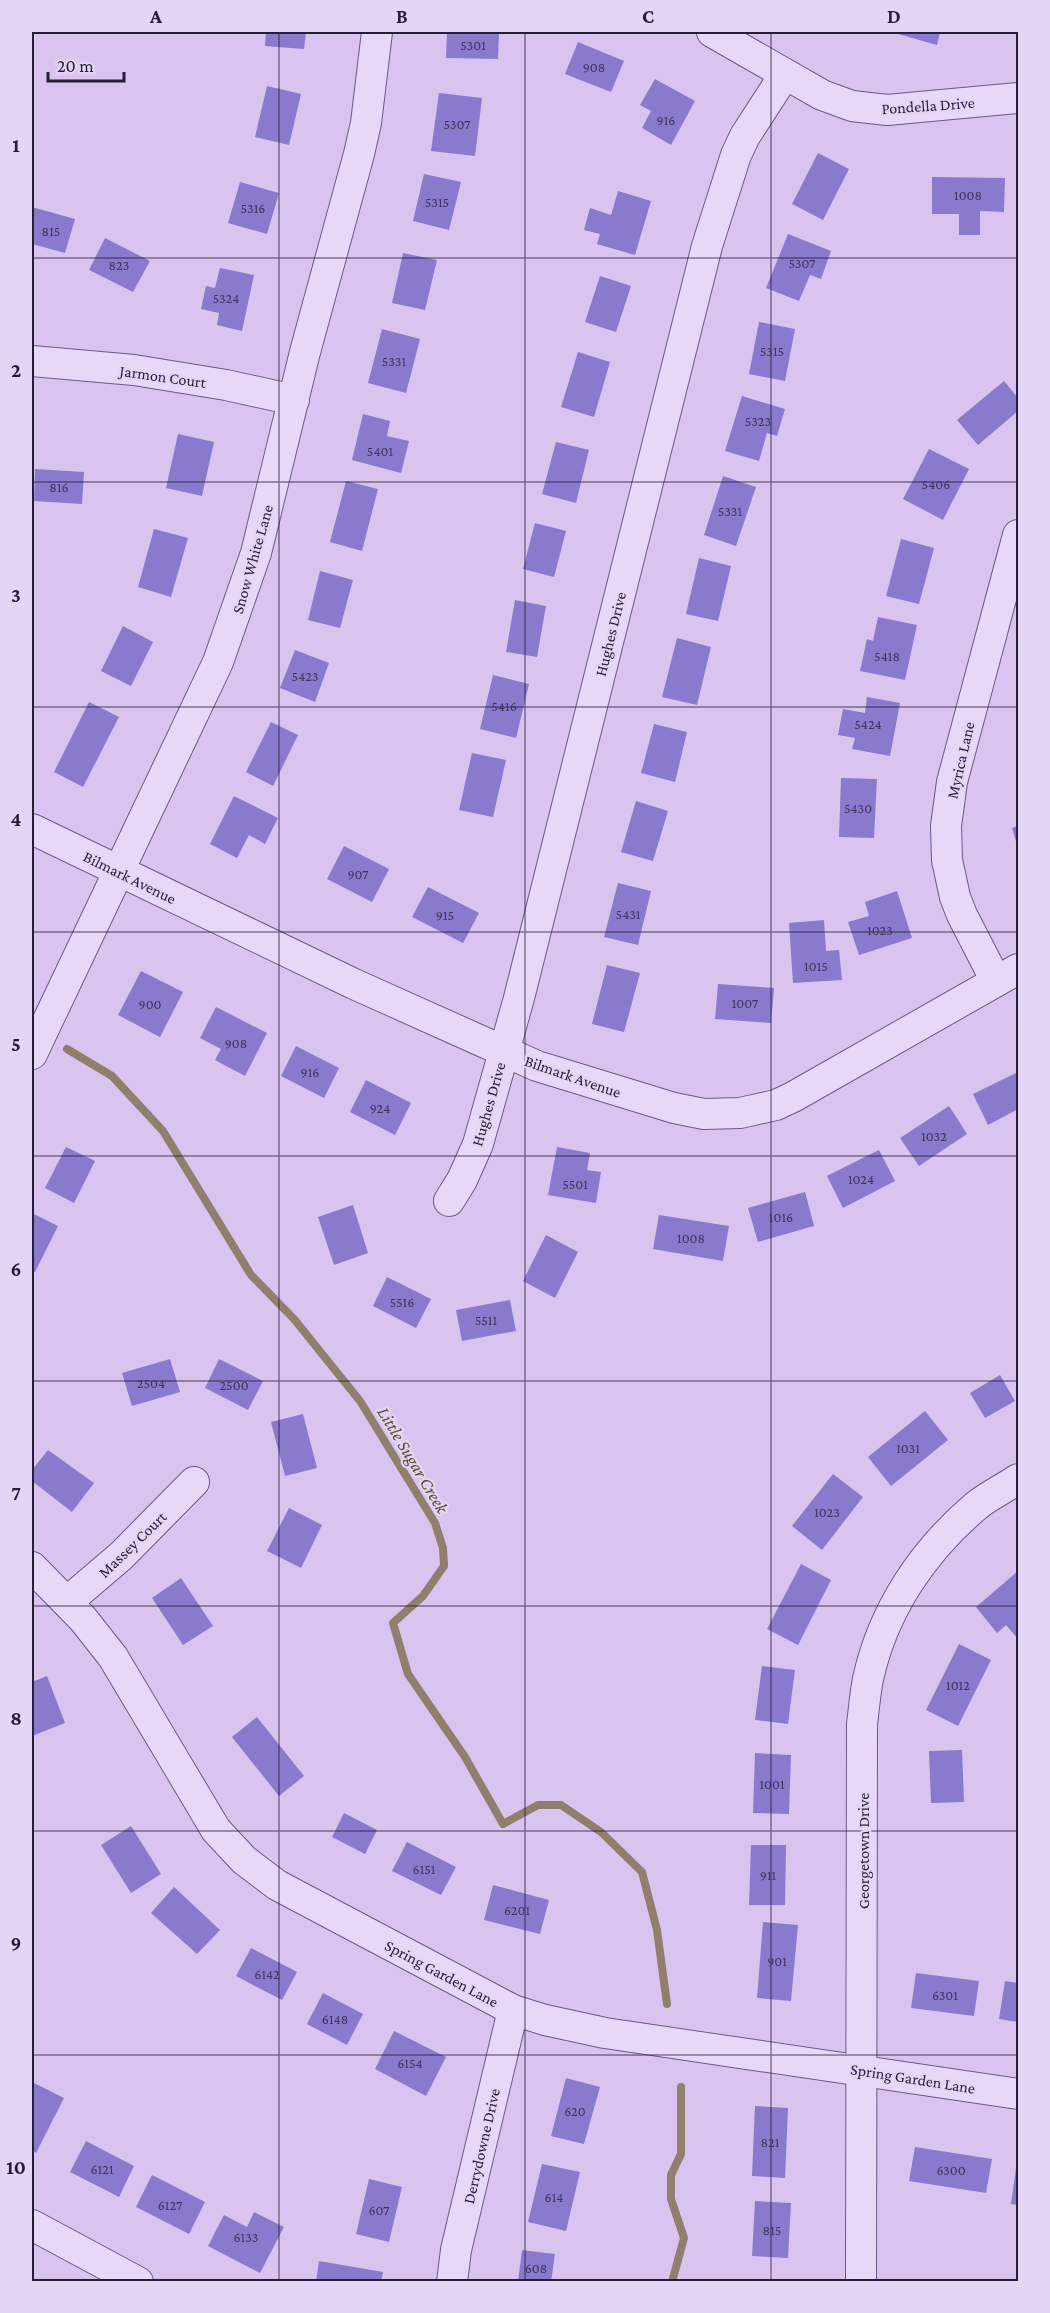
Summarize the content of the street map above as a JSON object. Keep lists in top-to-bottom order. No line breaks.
{"streets":{"street":["Pondella Drive","Jarmon Court","Snow White Lane","Hughes Drive","Myrica Lane","Bilmark Avenue","Massey Court","Georgetown Drive","Spring Garden Lane","Derrydowne Drive"]},"crossings":[["Pondella Drive","Hughes Drive"],["Jarmon Court","Snow White Lane"],["Snow White Lane","Bilmark Avenue"],["Hughes Drive","Bilmark Avenue"],["Myrica Lane","Bilmark Avenue"],["Massey Court","Spring Garden Lane"],["Georgetown Drive","Spring Garden Lane"],["Spring Garden Lane","Derrydowne Drive"]],"water":["Little Sugar Creek"],"house_numbers":["5301","908","916","5307","1008","5315","5316","815","5307","823","5324","5315","5331","5323","5401","5406","816","5331","5418","5423","5416","5424","5430","907","5431","915","1023","1015","1007","900","908","916","924","1032","1024","5501","1016","1008","5516","5511","2504","2500","1031","1023","1012","1001","6151","911","6201","901","6142","6301","6148","6154","620","821","6121","6300","614","6127","607","815","6133","608"],"scale_bar":"20 m","grid":{"columns":["A","B","C","D"],"rows":["1","2","3","4","5","6","7","8","9","10"]}}
